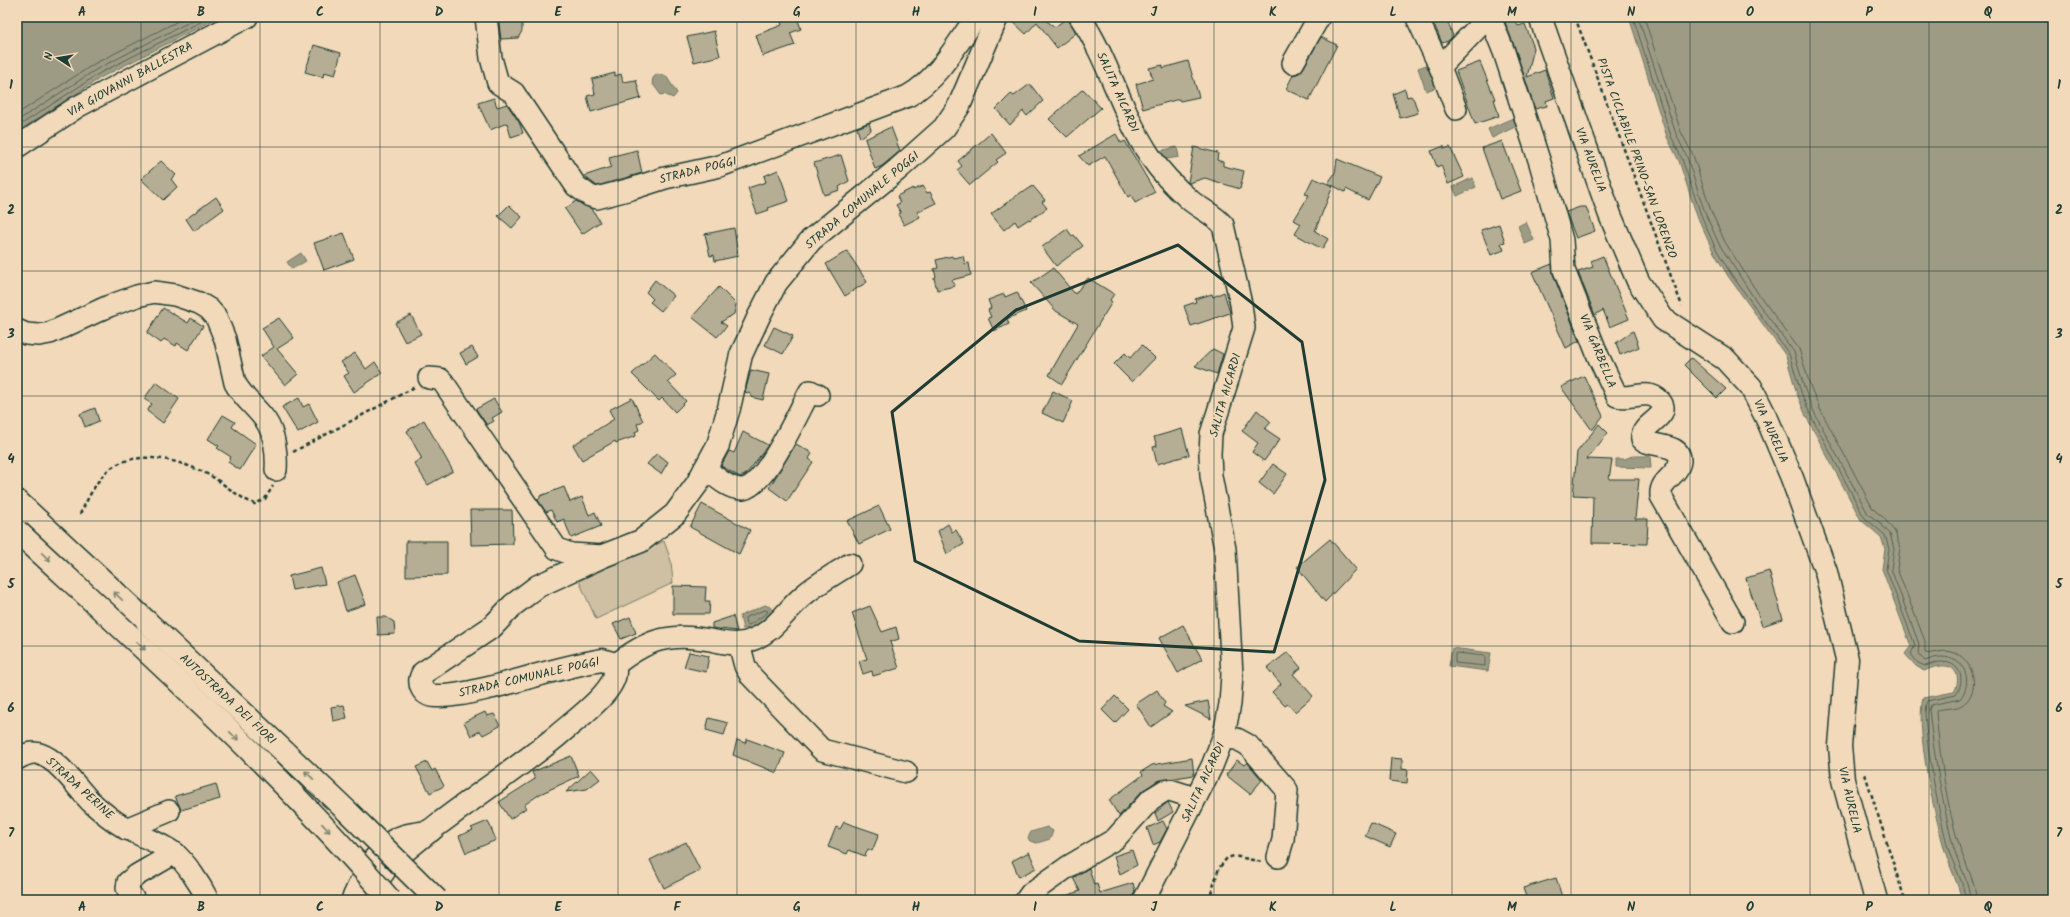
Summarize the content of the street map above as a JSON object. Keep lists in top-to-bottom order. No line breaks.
{"streets":{"main road":["VIA AURELIA","STRADA COMUNALE POGGI","AUTOSTRADA DEI FIORI"],"street":["VIA GIOVANNI BALLESTRA","SALITA AICARDI","STRADA POGGI","VIA GARBELLA","STRADA PERINE"],"path":["PISTA CICLABILE PRINO-SAN LORENZO"]},"north":"left","grid":{"columns":["A","B","C","D","E","F","G","H","I","J","K","L","M","N","O","P","Q"],"rows":["1","2","3","4","5","6","7"]}}
